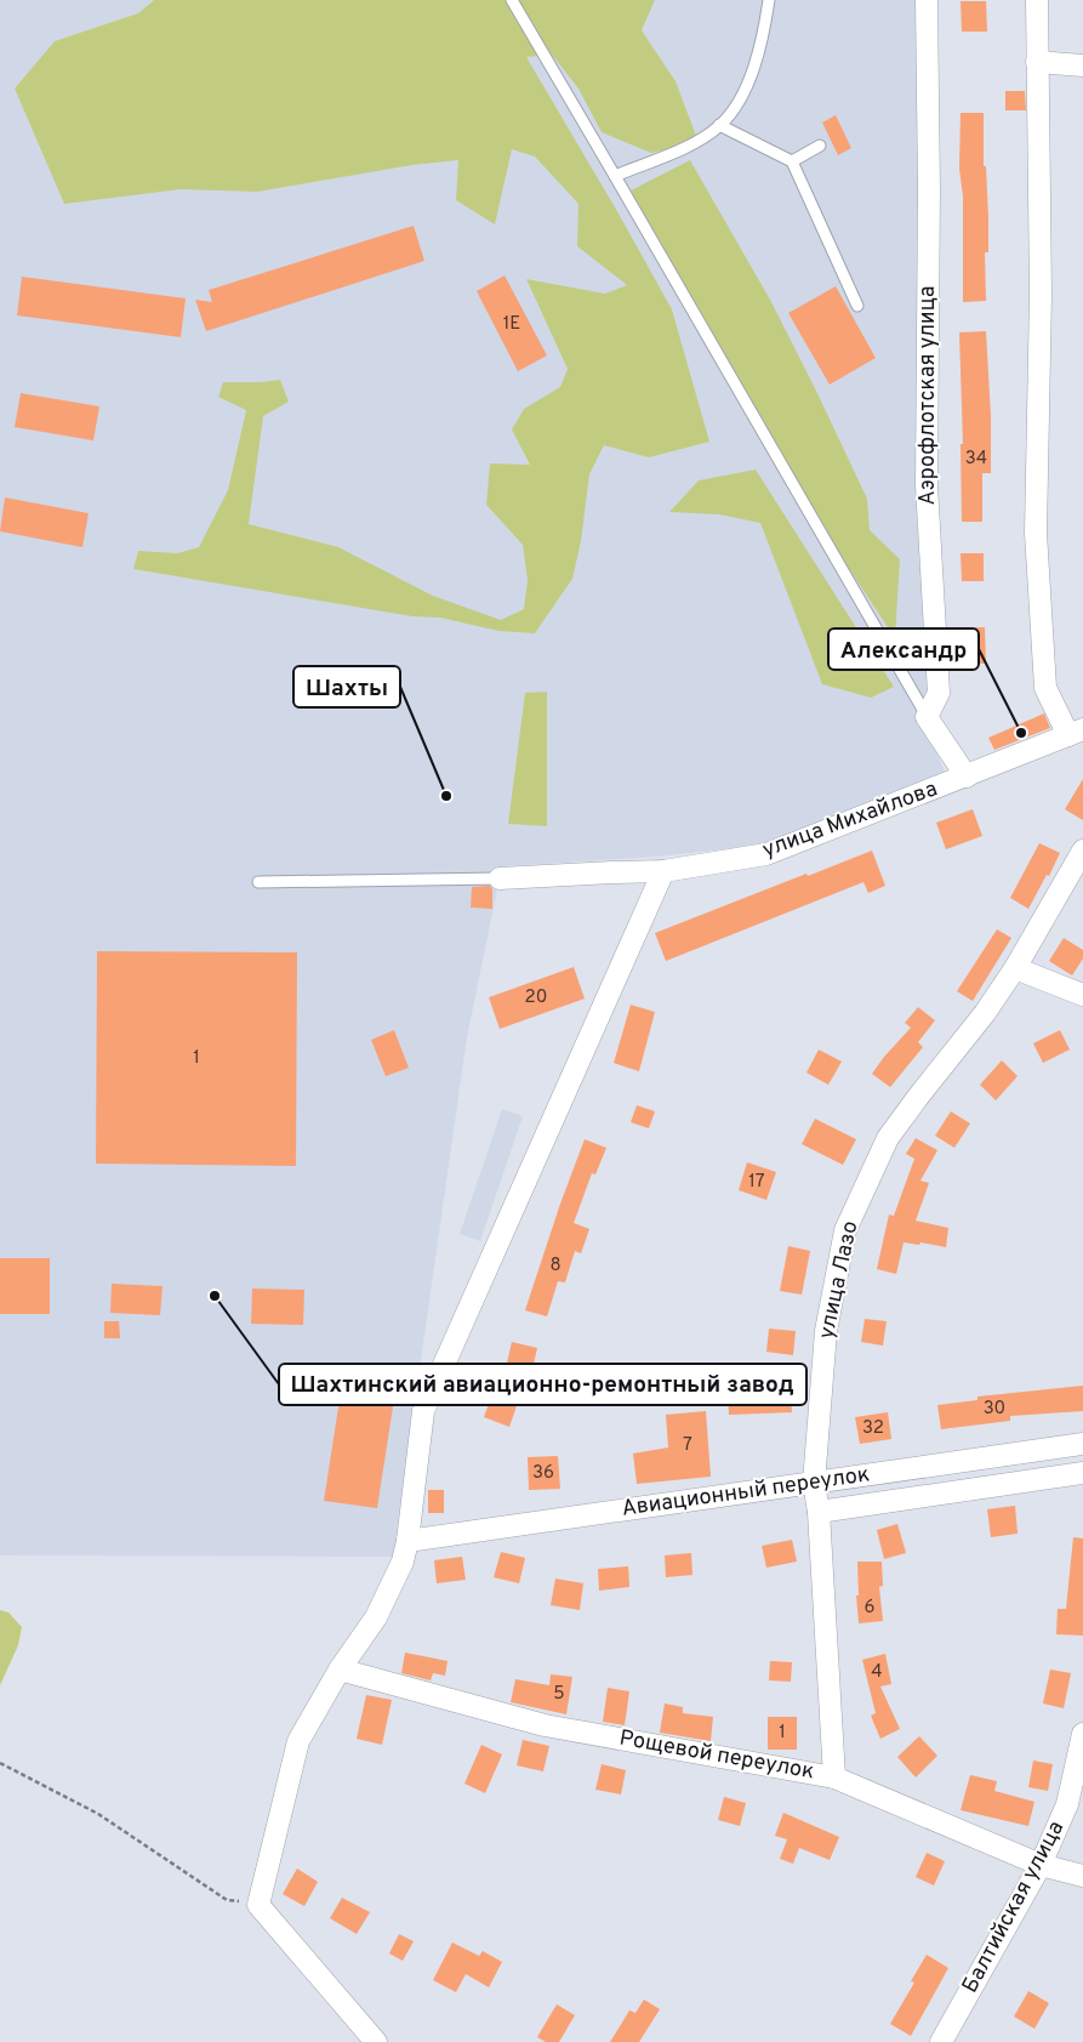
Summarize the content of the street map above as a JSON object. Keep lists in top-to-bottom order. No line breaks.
{"streets":{"street":["Аэрофлотская улица","улица Михайлова","улица Лазо","Авиационный переулок","Рощевой переулок","Балтийская улица"]},"crossings":[["улица Лазо","Авиационный переулок"],["улица Лазо","Рощевой переулок"],["Рощевой переулок","Балтийская улица"]],"places":["Александр","Шахты","Шахтинский авиационно-ремонтный завод"],"house_numbers":["1Е","34","20","1","17","8","30","32","7","36","6","4","5","1"]}
